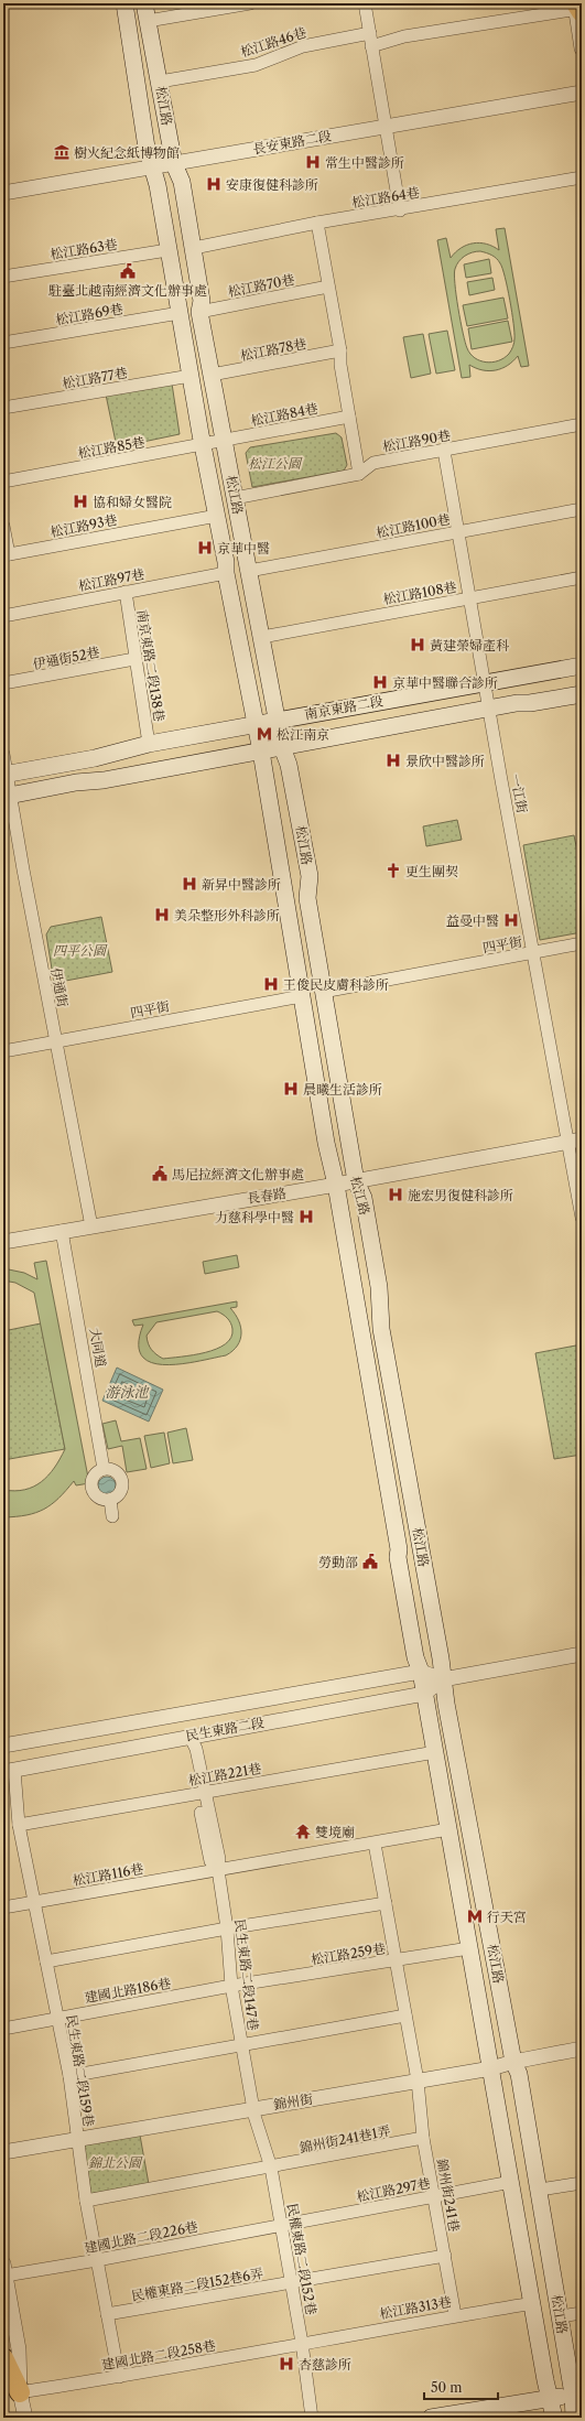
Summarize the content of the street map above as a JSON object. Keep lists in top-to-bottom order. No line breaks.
{"streets":{"main road":["松江路","南京東路二段"],"street":["松江路46巷","長安東路二段","松江路64巷","松江路63巷","松江路70巷","松江路69巷","松江路78巷","松江路77巷","松江路84巷","松江路90巷","松江路85巷","松江路93巷","松江路100巷","松江路97巷","松江路108巷","伊通街52巷","南京東路二段138巷","一江街","四平街","伊通街","長春路","大同道","民生東路二段","松江路221巷","松江路116巷","松江路259巷","民生東路二段147巷","建國北路186巷","民生東路二段159巷","錦州街","錦州街241巷1弄","松江路297巷","錦州街241巷","建國北路二段226巷","民權東路二段152巷","民權東路二段152巷6弄","松江路313巷","建國北路二段258巷"]},"crossings":[["松江路46巷","松江路"],["松江路","長安東路二段"],["松江路","松江路64巷"],["松江路","松江路63巷"],["松江路","松江路70巷"],["松江路","松江路69巷"],["松江路","松江路78巷"],["松江路","松江路77巷"],["松江路","松江路84巷"],["松江路","松江路90巷"],["松江路","松江路85巷"],["松江路","松江路93巷"],["松江路","松江路100巷"],["松江路","松江路97巷"],["松江路","松江路108巷"],["松江路","南京東路二段"],["松江路","四平街"],["松江路","長春路"],["松江路","民生東路二段"],["松江路","松江路221巷"],["松江路","松江路116巷"],["松江路","松江路259巷"],["松江路","錦州街"],["松江路","松江路297巷"],["松江路","松江路313巷"],["松江路84巷","松江路85巷"],["松江路90巷","一江街"],["松江路100巷","一江街"],["松江路97巷","南京東路二段138巷"],["松江路108巷","一江街"],["伊通街52巷","南京東路二段138巷"],["南京東路二段138巷","南京東路二段"],["南京東路二段","一江街"],["南京東路二段","伊通街"],["一江街","四平街"],["一江街","長春路"],["四平街","伊通街"],["伊通街","長春路"],["長春路","大同道"],["民生東路二段","民生東路二段147巷"],["民生東路二段","民生東路二段159巷"],["松江路221巷","民生東路二段147巷"],["松江路221巷","民生東路二段159巷"],["松江路116巷","民生東路二段147巷"],["松江路116巷","民生東路二段159巷"],["松江路116巷","錦州街241巷"],["松江路259巷","民生東路二段147巷"],["松江路259巷","建國北路186巷"],["松江路259巷","錦州街241巷"],["民生東路二段147巷","建國北路186巷"],["民生東路二段147巷","錦州街"],["民生東路二段147巷","民權東路二段152巷"],["建國北路186巷","民生東路二段159巷"],["民生東路二段159巷","錦州街"],["民生東路二段159巷","錦州街241巷1弄"],["民生東路二段159巷","建國北路二段226巷"],["民生東路二段159巷","民權東路二段152巷6弄"],["民生東路二段159巷","建國北路二段258巷"],["錦州街","錦州街241巷"],["錦州街","民權東路二段152巷"],["錦州街241巷1弄","錦州街241巷"],["錦州街241巷1弄","民權東路二段152巷"],["松江路297巷","錦州街241巷"],["松江路297巷","建國北路二段226巷"],["松江路297巷","民權東路二段152巷"],["錦州街241巷","民權東路二段152巷6弄"],["錦州街241巷","松江路313巷"],["建國北路二段226巷","民權東路二段152巷"],["民權東路二段152巷","民權東路二段152巷6弄"],["民權東路二段152巷","松江路313巷"],["民權東路二段152巷","建國北路二段258巷"],["松江路313巷","建國北路二段258巷"]],"water":["游泳池"],"parks":["松江公園","四平公園","錦北公園"],"places":{"museum":["樹火紀念紙博物館"],"hospital":["常生中醫診所","安康復健科診所","協和婦女醫院","京華中醫","黃建榮婦產科","京華中醫聯合診所","景欣中醫診所","新昇中醫診所","美朵整形外科診所","益曼中醫","王俊民皮膚科診所","晨曦生活診所","施宏男復健科診所","力慈科學中醫","杏慈診所"],"public building":["駐臺北越南經濟文化辦事處","馬尼拉經濟文化辦事處","勞動部"],"metro station":["松江南京","行天宮"],"church":["更生團契"],"temple":["雙境廟"]},"scale_bar":"50 m"}
